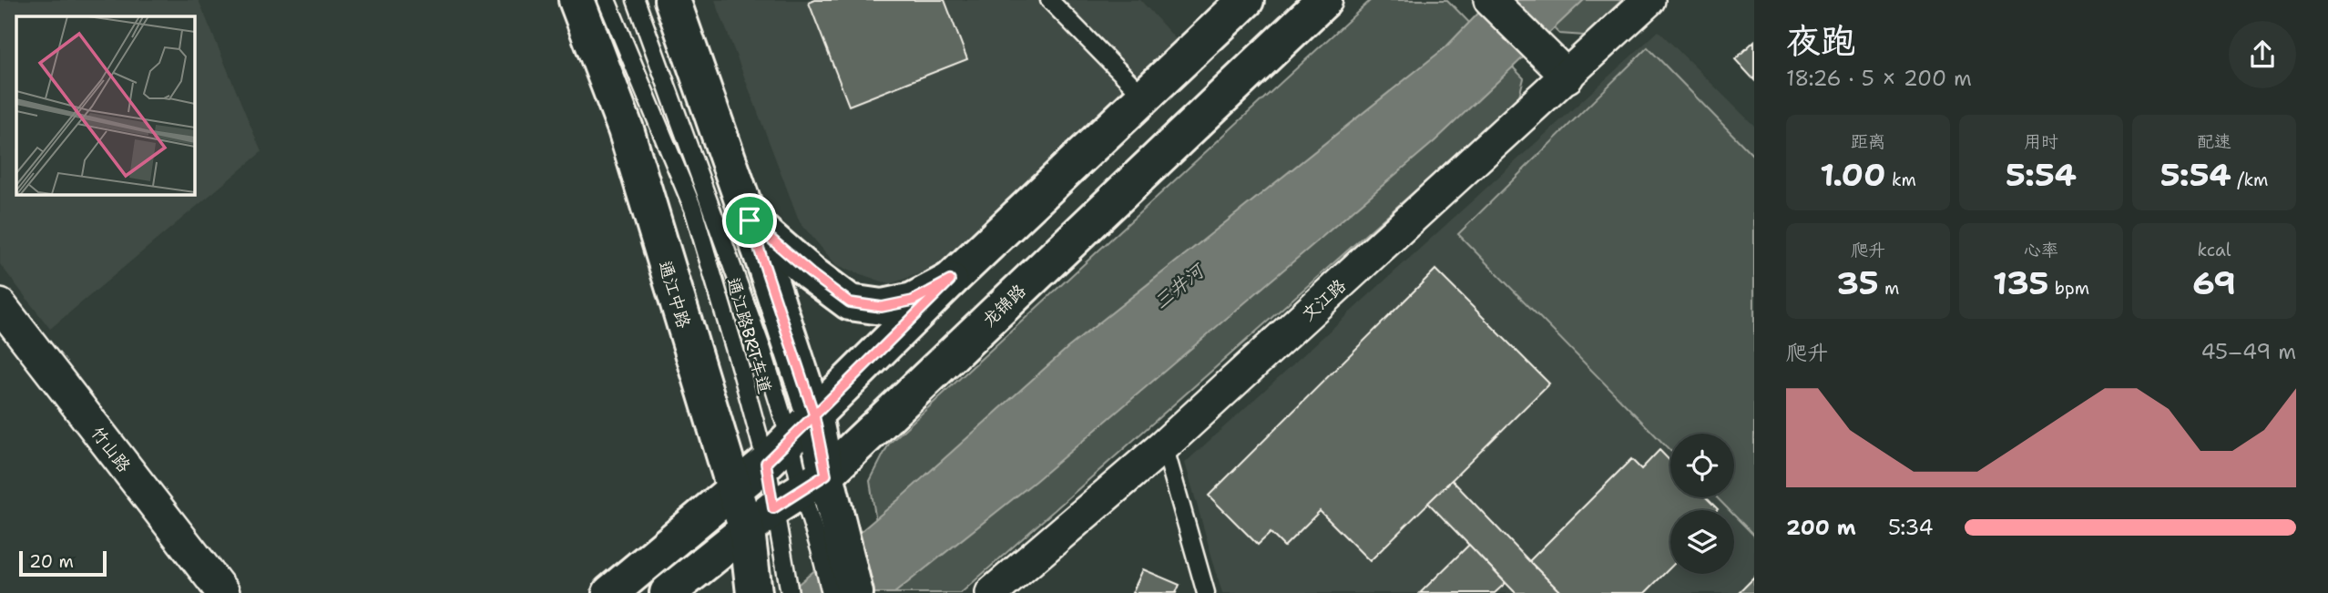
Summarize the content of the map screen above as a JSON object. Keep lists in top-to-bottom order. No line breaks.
{"streets":{"main road":["通江中路","龙锦路"],"street":["文江路","竹山路"],"lane":["通江路BRT车道"]},"crossings":[["通江中路","龙锦路"],["龙锦路","通江路BRT车道"]],"water":["三井河"],"scale_bar":"20 m","page":{"heading":["夜跑","18:26 · 5 × 200 m"],"stats":[["距离","1.00 km"],["用时","5:54"],["配速","5:54 /km"],["爬升","35 m"],["心率","135 bpm"],["kcal","69"]],"chart":["爬升","45–49 m"],"list":[{"name":"200 m","note":"5:34"}],"scale":"20 m"}}
